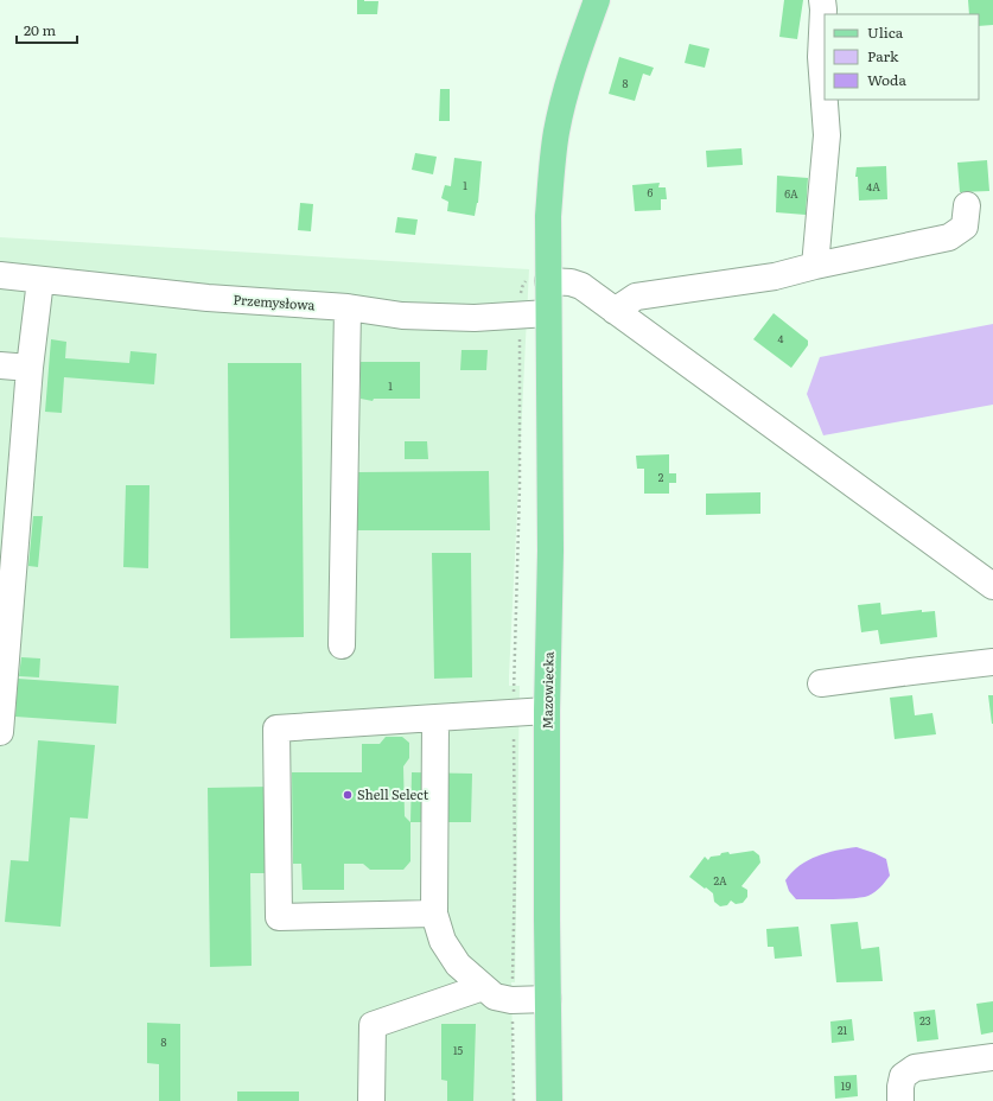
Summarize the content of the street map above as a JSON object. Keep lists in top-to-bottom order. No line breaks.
{"streets":{"main road":["Mazowiecka"],"street":["Przemysłowa"]},"crossings":[["Przemysłowa","Mazowiecka"]],"places":["Shell Select"],"house_numbers":["8","1","4A","6","6A","4","1","2","2A","23","21","8","15","19"],"legend":["Ulica","Park","Woda"],"scale_bar":"20 m"}
